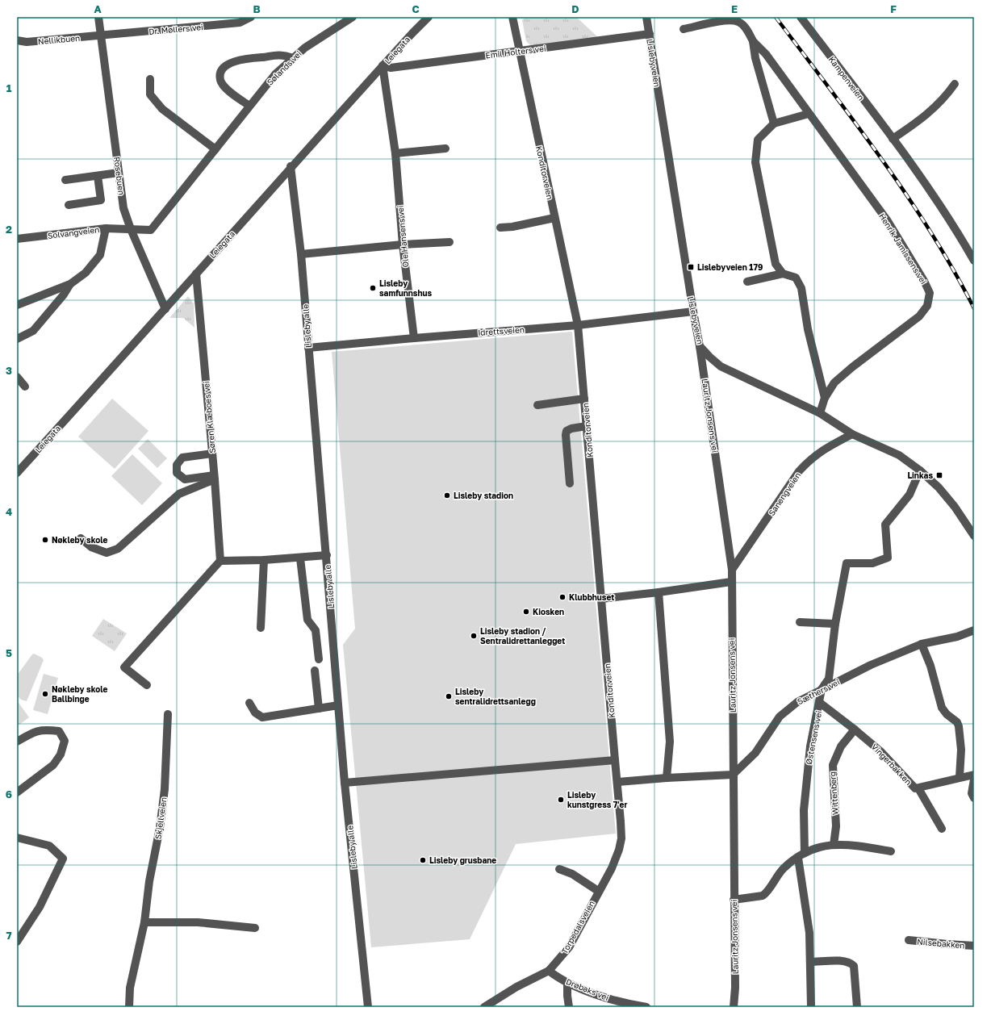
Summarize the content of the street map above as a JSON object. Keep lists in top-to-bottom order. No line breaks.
{"streets":{"street":["Dr. Møllers vei","Nellikbuen","Leiegata","Emil Holters vei","Lislebyveien","Sølands vei","Kampenveien","Konditorveien","Rosebuen","Solvangveien","Ole Hansens vei","Henrik Jamissens vei","Lisleby alle","Idrettsveien","Lauritz Jonsens vei","Søren Klæboes vei","Sanengveien","Sæthers vei","Østensens vei","Vingerbakken","Wittenberg","Skjellveien","Torpedalsveien","Nilsebakken","Drøbaks vei"]},"crossings":[["Dr. Møllers vei","Nellikbuen"],["Dr. Møllers vei","Rosebuen"],["Nellikbuen","Rosebuen"],["Leiegata","Emil Holters vei"],["Leiegata","Rosebuen"],["Leiegata","Ole Hansens vei"],["Leiegata","Lisleby alle"],["Leiegata","Søren Klæboes vei"],["Emil Holters vei","Lislebyveien"],["Emil Holters vei","Konditorveien"],["Emil Holters vei","Ole Hansens vei"],["Lislebyveien","Henrik Jamissens vei"],["Lislebyveien","Idrettsveien"],["Lislebyveien","Lauritz Jonsens vei"],["Lislebyveien","Sanengveien"],["Lislebyveien","Østensens vei"],["Sølands vei","Rosebuen"],["Sølands vei","Solvangveien"],["Konditorveien","Idrettsveien"],["Konditorveien","Torpedalsveien"],["Rosebuen","Solvangveien"],["Ole Hansens vei","Idrettsveien"],["Lisleby alle","Idrettsveien"],["Lauritz Jonsens vei","Sanengveien"],["Lauritz Jonsens vei","Sæthers vei"],["Sæthers vei","Østensens vei"],["Østensens vei","Vingerbakken"],["Vingerbakken","Wittenberg"],["Torpedalsveien","Drøbaks vei"]],"places":{"transit":["Lislebyveien 179","Linkas"],"other":["Lisleby samfunnshus","Lisleby stadion","Nøkleby skole","Klubbhuset","Kiosken","Lisleby stadion / Sentralidrettanlegget","Nøkleby skole Ballbinge","Lisleby sentralidrettsanlegg","Lisleby kunstgress 7'er","Lisleby grusbane"]},"grid":{"columns":["A","B","C","D","E","F"],"rows":["1","2","3","4","5","6","7"]}}
